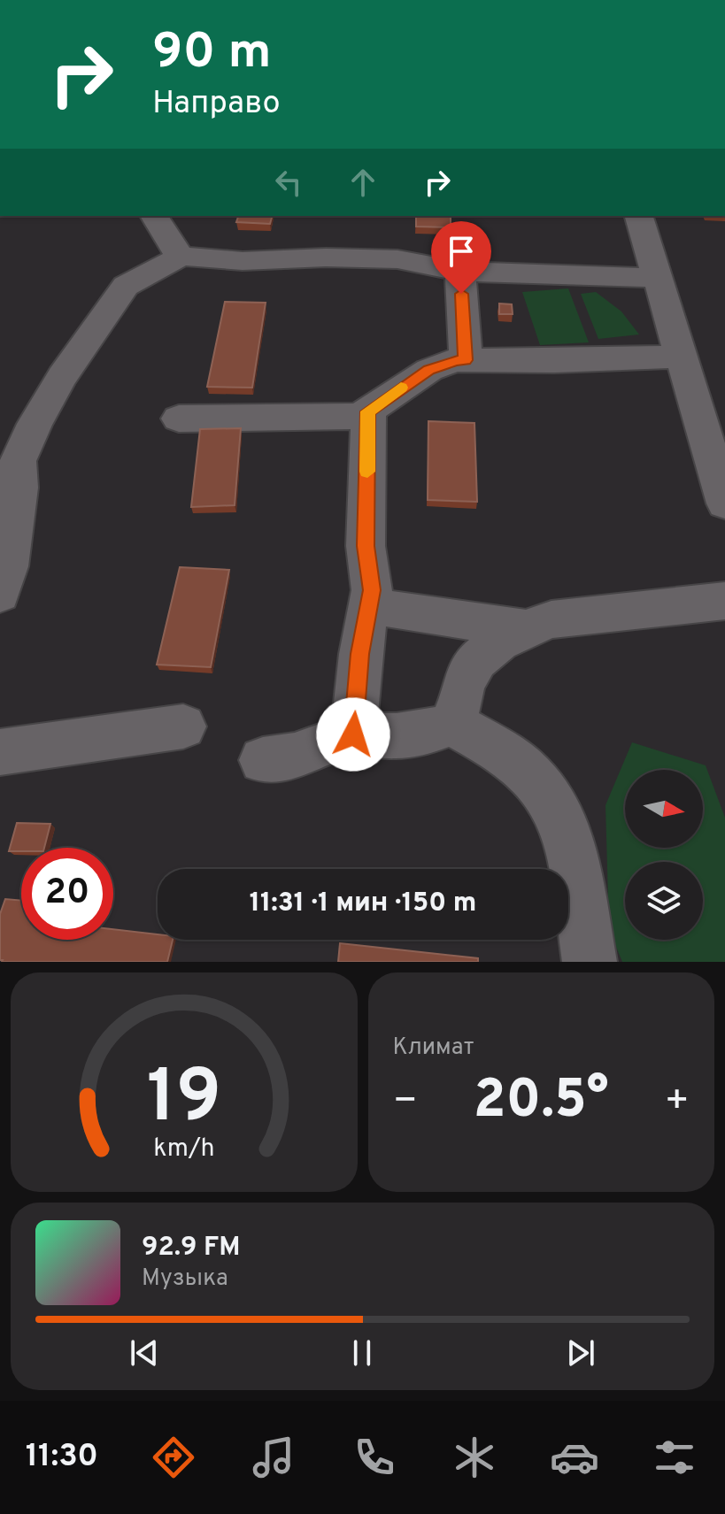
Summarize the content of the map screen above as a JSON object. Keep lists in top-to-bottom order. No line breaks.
{"north":"right","page":{"turn":["90 m","Направо"],"limit":"20","trip":"11:31 · 1 мин · 150 m","tile":"Климат","heat":["−","20.5°","+"],"song":["92.9 FM","Музыка"],"tabs":"11:30","gauge":["19","km/h"]}}
